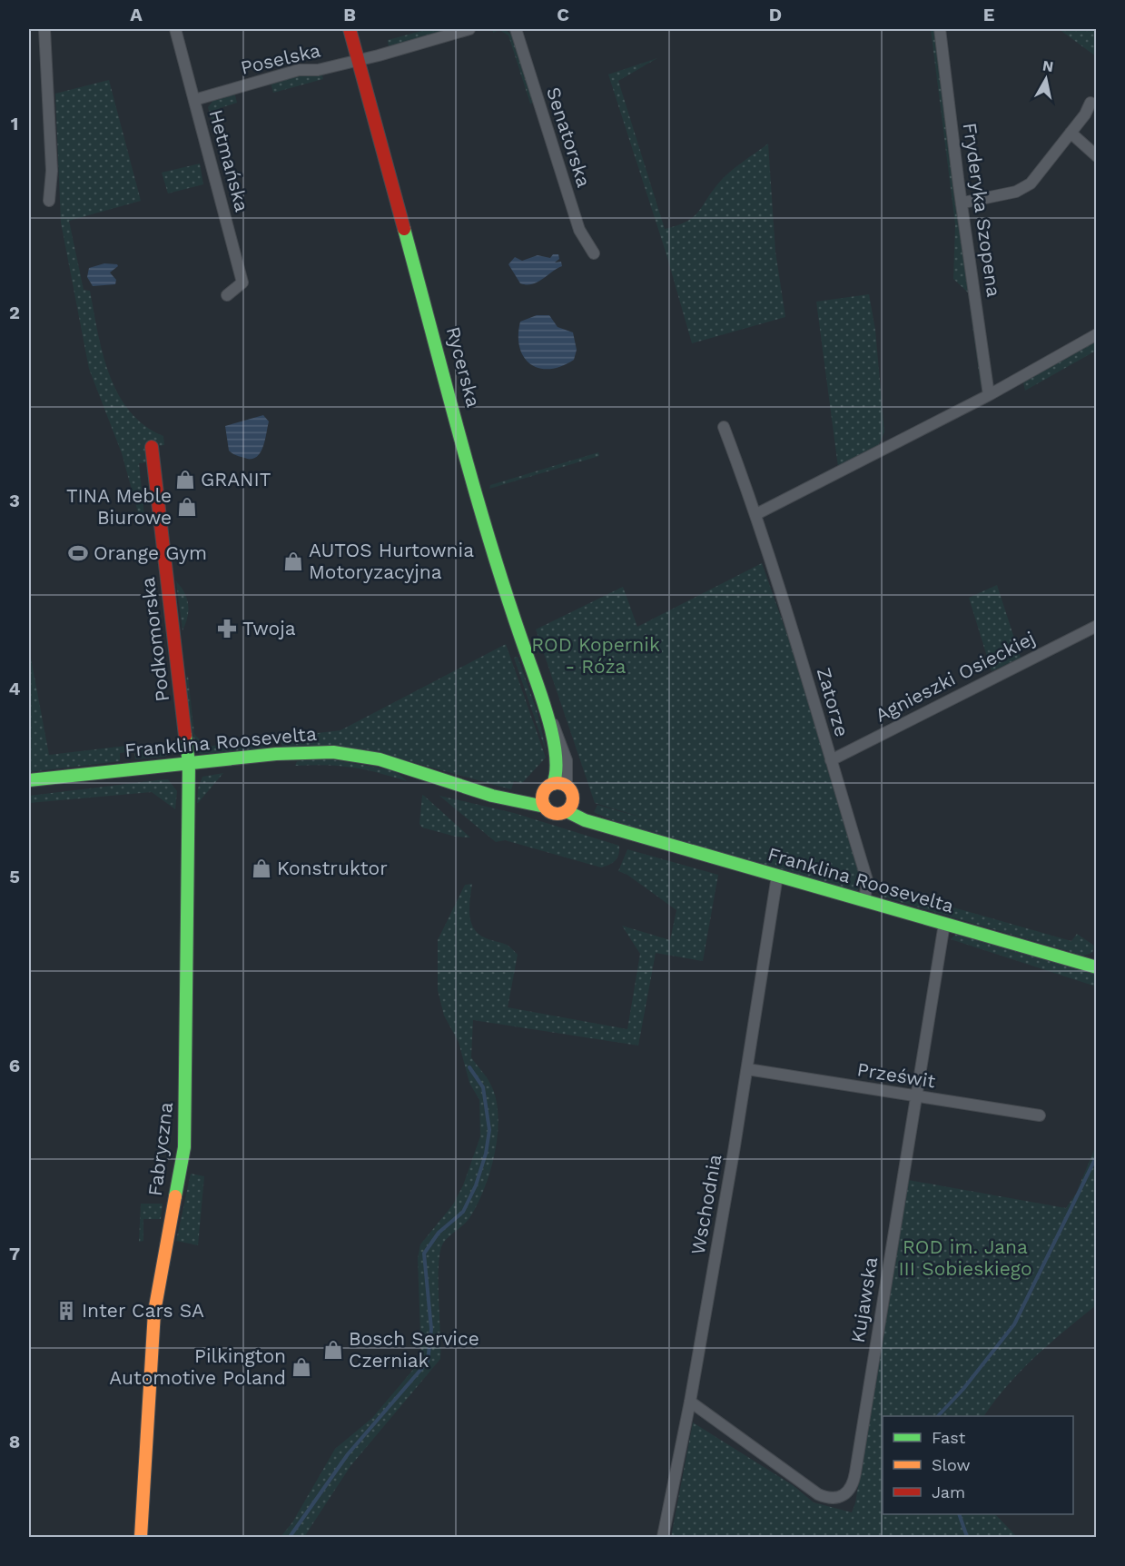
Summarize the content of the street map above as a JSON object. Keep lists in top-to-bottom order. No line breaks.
{"streets":{"street":["Poselska","Senatorska","Hetmańska","Fryderyka Szopena","Rycerska","Podkomorska","Agnieszki Osieckiej","Zatorze","Franklina Roosevelta","Prześwit","Fabryczna","Wschodnia","Kujawska"]},"crossings":[["Poselska","Hetmańska"],["Poselska","Rycerska"],["Rycerska","Franklina Roosevelta"],["Podkomorska","Franklina Roosevelta"],["Podkomorska","Fabryczna"],["Agnieszki Osieckiej","Zatorze"],["Zatorze","Franklina Roosevelta"],["Franklina Roosevelta","Fabryczna"],["Franklina Roosevelta","Wschodnia"],["Franklina Roosevelta","Kujawska"],["Prześwit","Wschodnia"],["Prześwit","Kujawska"],["Wschodnia","Kujawska"]],"parks":["ROD Kopernik - Róża","ROD im. Jana III Sobieskiego"],"places":{"shop":["GRANIT","TINA Meble Biurowe","AUTOS Hurtownia Motoryzacyjna","Konstruktor","Bosch Service Czerniak","Pilkington Automotive Poland"],"sports":["Orange Gym"],"pharmacy":["Twoja"],"building":["Inter Cars SA"]},"legend":["Fast","Slow","Jam"],"north":"top","grid":{"columns":["A","B","C","D","E"],"rows":["1","2","3","4","5","6","7","8"]}}
